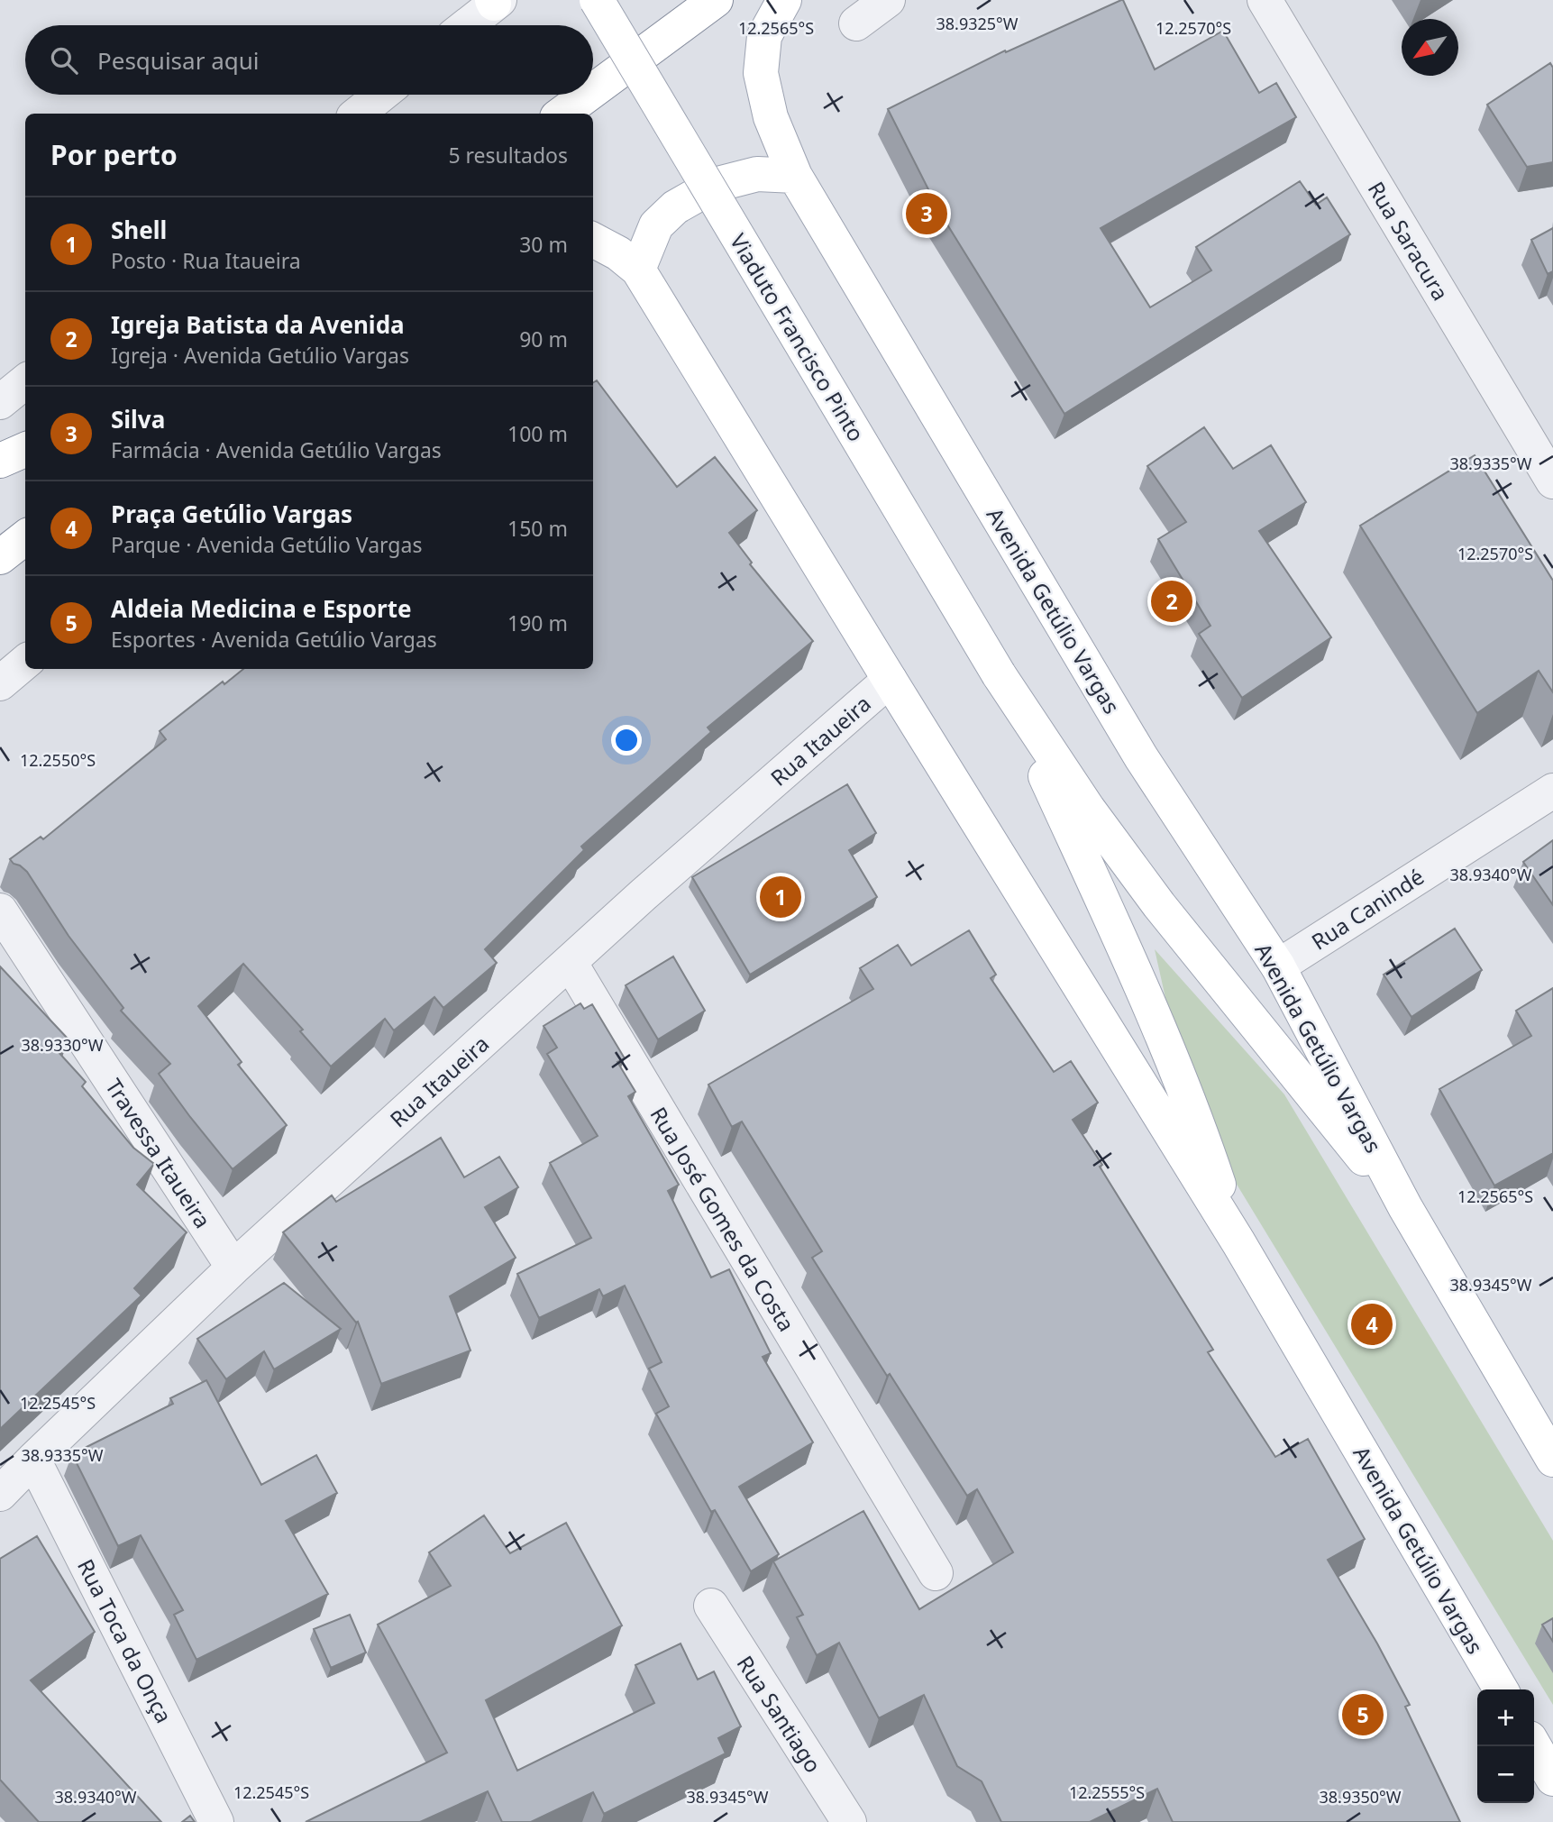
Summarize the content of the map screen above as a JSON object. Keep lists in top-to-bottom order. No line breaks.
{"streets":{"main road":["Viaduto Francisco Pinto","Avenida Getúlio Vargas"],"street":["Rua Saracura","Rua Itaueira","Rua Canindé","Travessa Itaueira","Rua José Gomes da Costa","Rua Toca da Onça","Rua Santiago"]},"crossings":[["Viaduto Francisco Pinto","Avenida Getúlio Vargas"],["Avenida Getúlio Vargas","Rua Itaueira"],["Avenida Getúlio Vargas","Rua Canindé"],["Rua Itaueira","Travessa Itaueira"],["Rua Itaueira","Rua José Gomes da Costa"],["Rua Itaueira","Rua Toca da Onça"]],"north":"bottom left","page":{"search":"Pesquisar aqui","heading":["Por perto","5 resultados"],"pins":["3","2","1","4","5"],"list":[{"mark":"1","name":"Shell","note":"Posto · Rua Itaueira","value":"30 m"},{"mark":"2","name":"Igreja Batista da Avenida","note":"Igreja · Avenida Getúlio Vargas","value":"90 m"},{"mark":"3","name":"Silva","note":"Farmácia · Avenida Getúlio Vargas","value":"100 m"},{"mark":"4","name":"Praça Getúlio Vargas","note":"Parque · Avenida Getúlio Vargas","value":"150 m"},{"mark":"5","name":"Aldeia Medicina e Esporte","note":"Esportes · Avenida Getúlio Vargas","value":"190 m"}],"map_buttons":["+","−"]},"coordinates":["38.9325°W","12.2565°S","12.2570°S","38.9335°W","12.2550°S","38.9340°W","38.9330°W","38.9345°W","12.2545°S","12.2555°S","38.9350°W"]}
